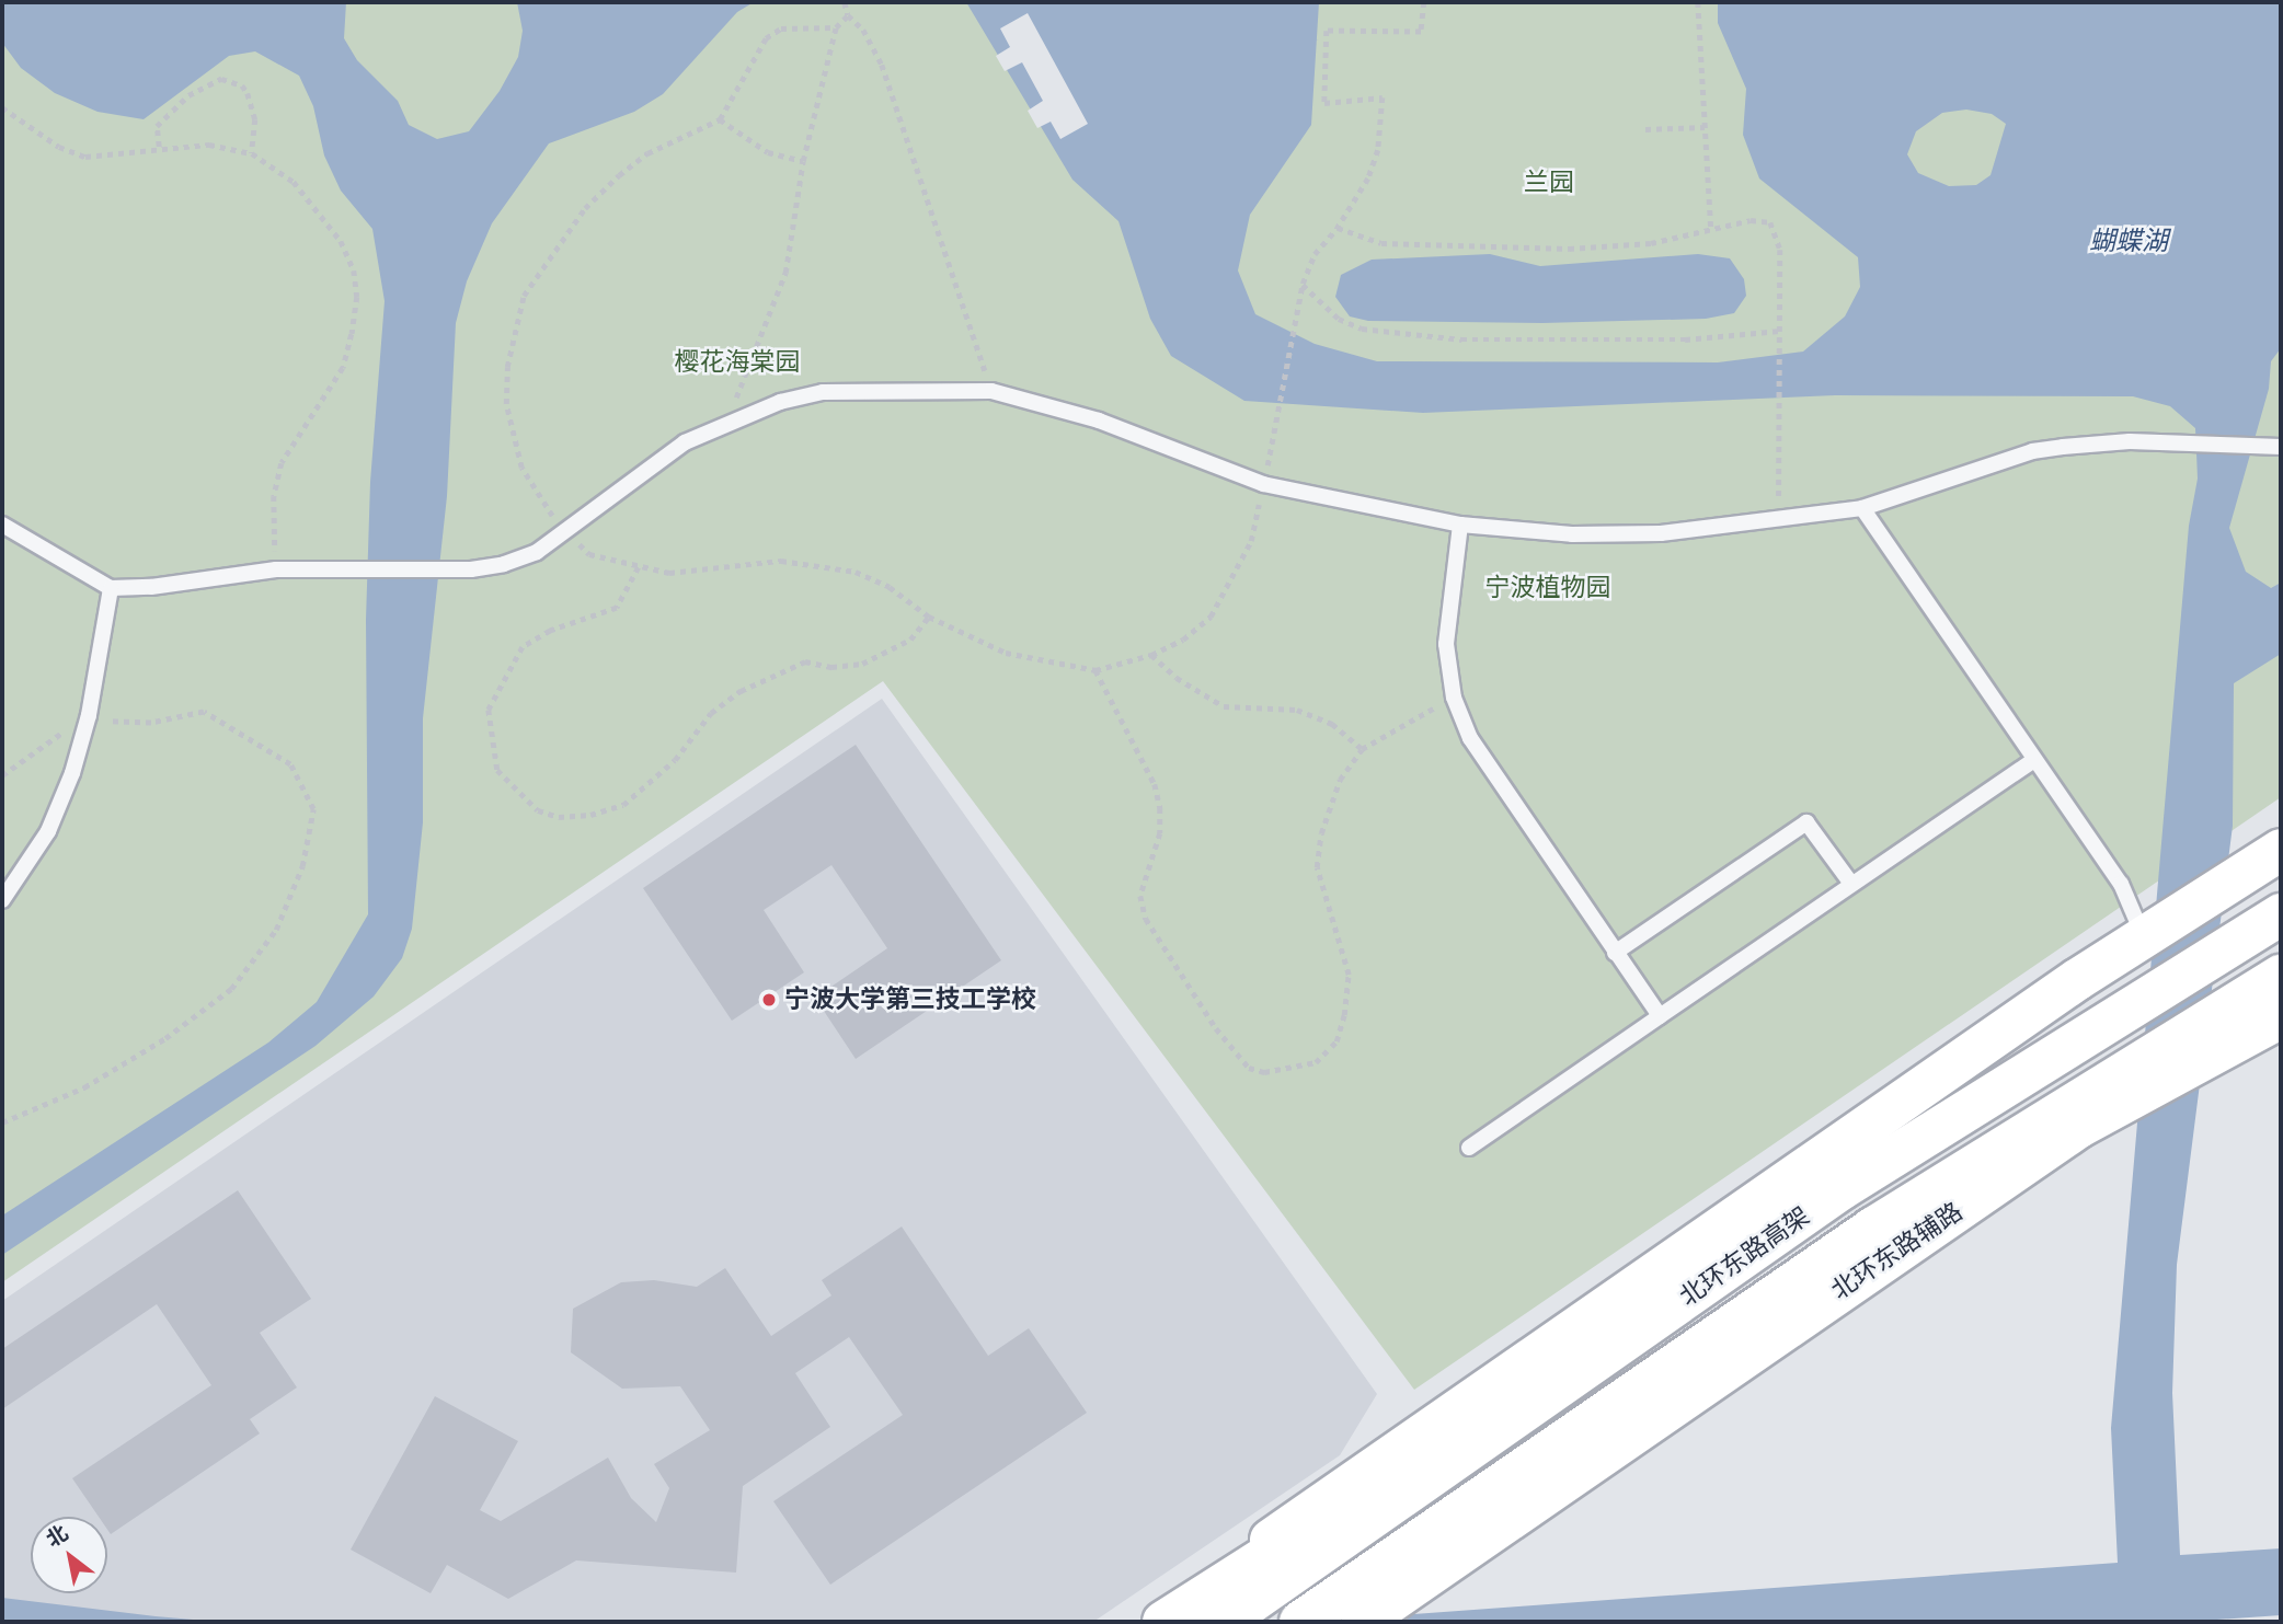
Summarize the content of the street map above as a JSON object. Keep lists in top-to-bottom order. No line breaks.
{"streets":{"main road":["北环东路辅路","北环东路高架"]},"water":["蝴蝶湖"],"parks":["兰园","樱花海棠园","宁波植物园"],"places":["宁波大学第三技工学校"],"north":"top left"}
